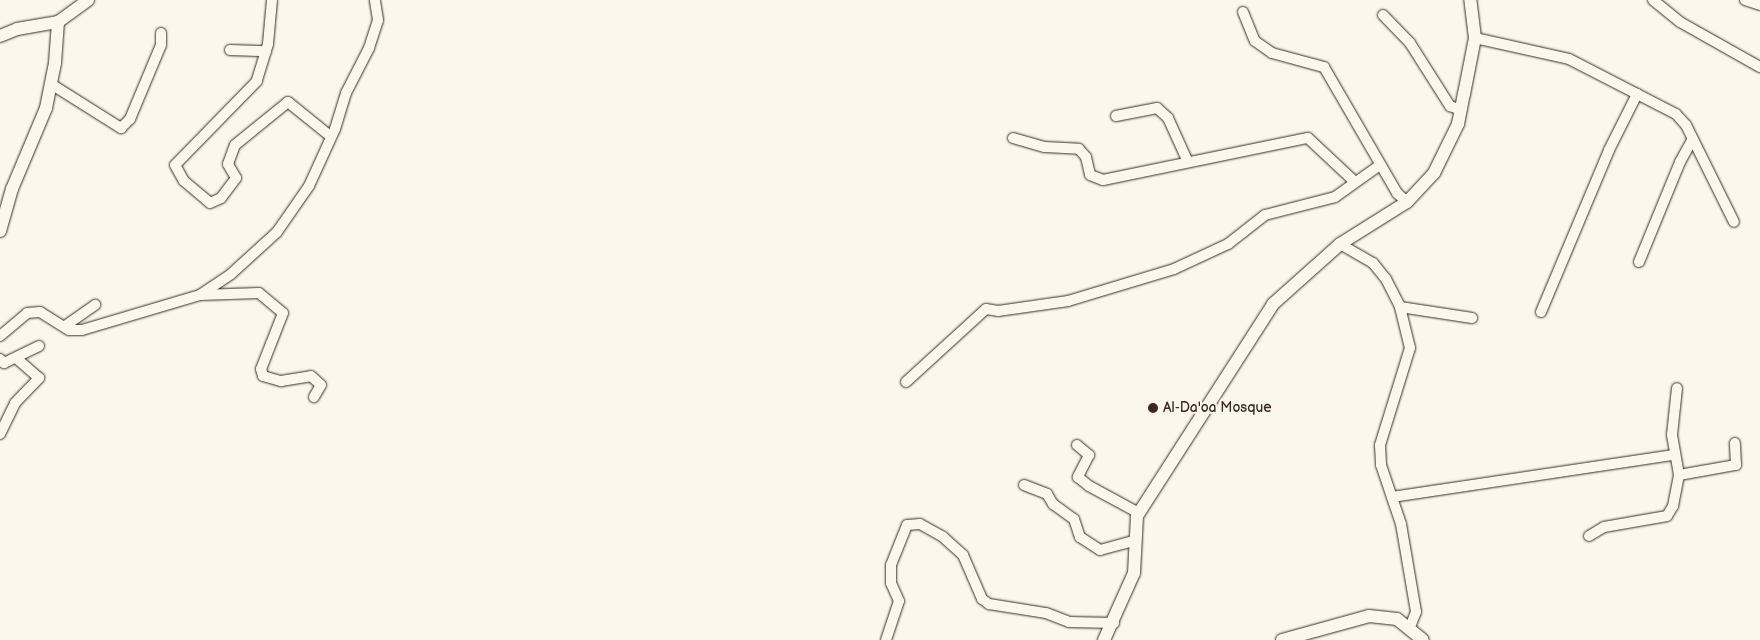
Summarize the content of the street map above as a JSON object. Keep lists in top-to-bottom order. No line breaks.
{"places":["Al-Da'oa Mosque"]}
